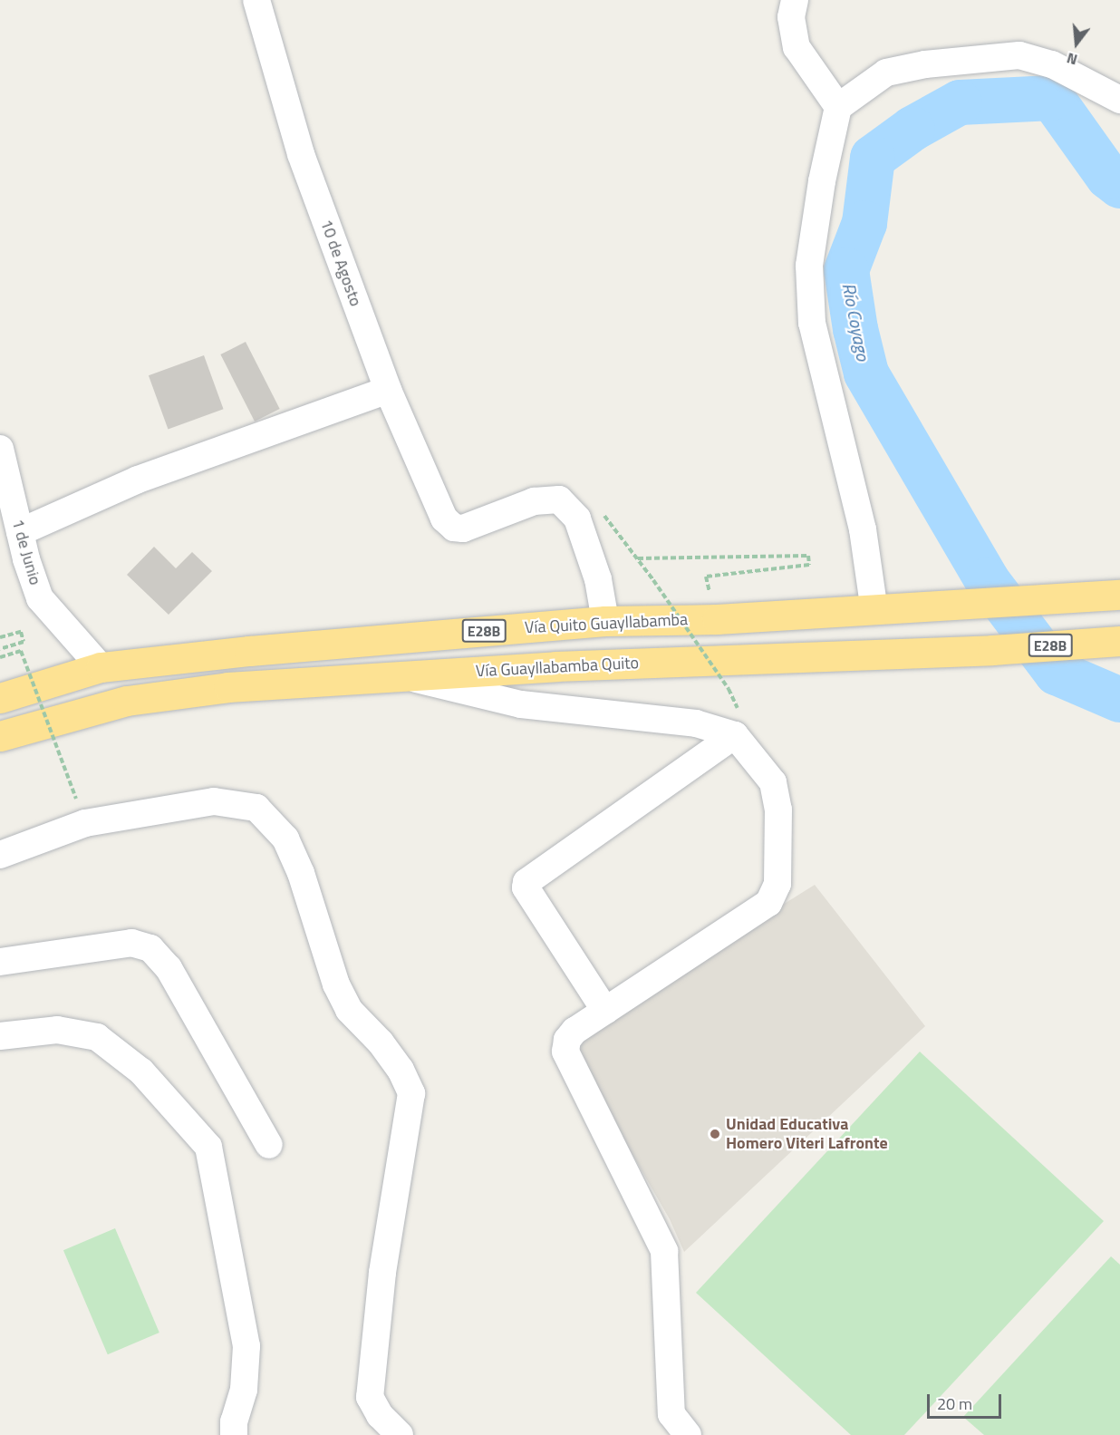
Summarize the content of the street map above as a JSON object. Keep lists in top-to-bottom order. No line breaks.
{"streets":{"highway":["Vía Quito Guayllabamba","E28B","Vía Guayllabamba Quito"],"street":["10 de Agosto","1 de Junio"]},"crossings":[["10 de Agosto","Vía Quito Guayllabamba"],["1 de Junio","Vía Quito Guayllabamba"]],"water":["Río Coyago"],"places":["Unidad Educativa Homero Viteri Lafronte"],"scale_bar":"20 m","north":"bottom"}
